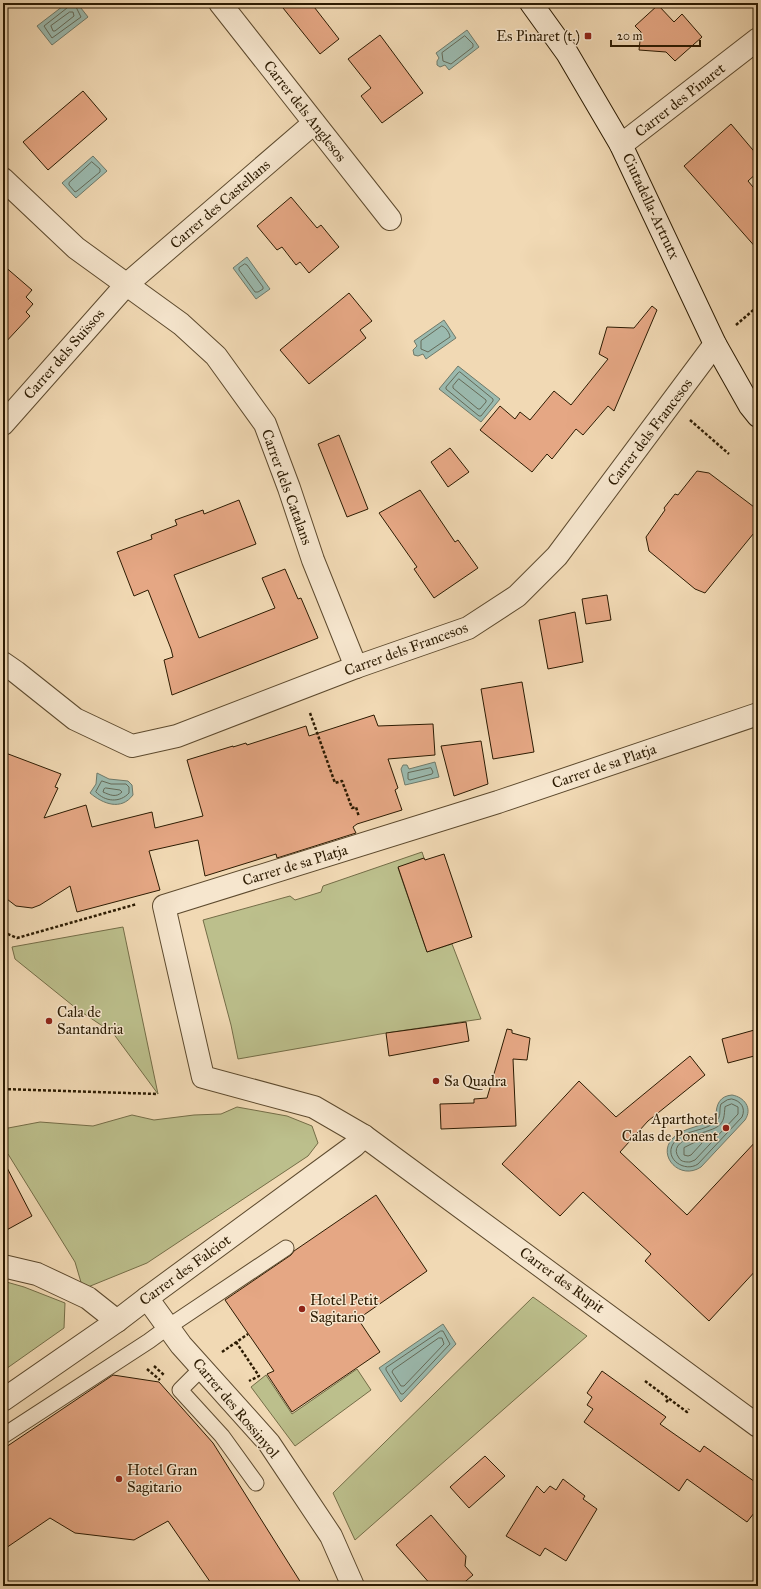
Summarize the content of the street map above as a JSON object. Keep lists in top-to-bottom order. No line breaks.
{"streets":{"street":["Carrer des Pinaret","Carrer dels Anglesos","Carrer des Castellans","Ciutadella-Artrutx","Carrer dels Suïssos","Carrer dels Francesos","Carrer dels Catalans","Carrer de sa Platja","Carrer des Falciot","Carrer des Rupit","Carrer des Rossinyol"]},"crossings":[["Carrer des Pinaret","Ciutadella-Artrutx"],["Carrer dels Anglesos","Carrer des Castellans"],["Carrer des Castellans","Carrer dels Suïssos"],["Carrer des Castellans","Carrer dels Catalans"],["Ciutadella-Artrutx","Carrer dels Francesos"],["Carrer dels Suïssos","Carrer dels Catalans"],["Carrer dels Francesos","Carrer dels Catalans"],["Carrer de sa Platja","Carrer des Falciot"],["Carrer de sa Platja","Carrer des Rupit"],["Carrer des Falciot","Carrer des Rupit"],["Carrer des Falciot","Carrer des Rossinyol"]],"places":{"transit":["Es Pinaret (t.)"],"other":["Cala de Santandria","Sa Quadra","Aparthotel Calas de Ponent","Hotel Petit Sagitario","Hotel Gran Sagitario"]},"scale_bar":"20 m"}
